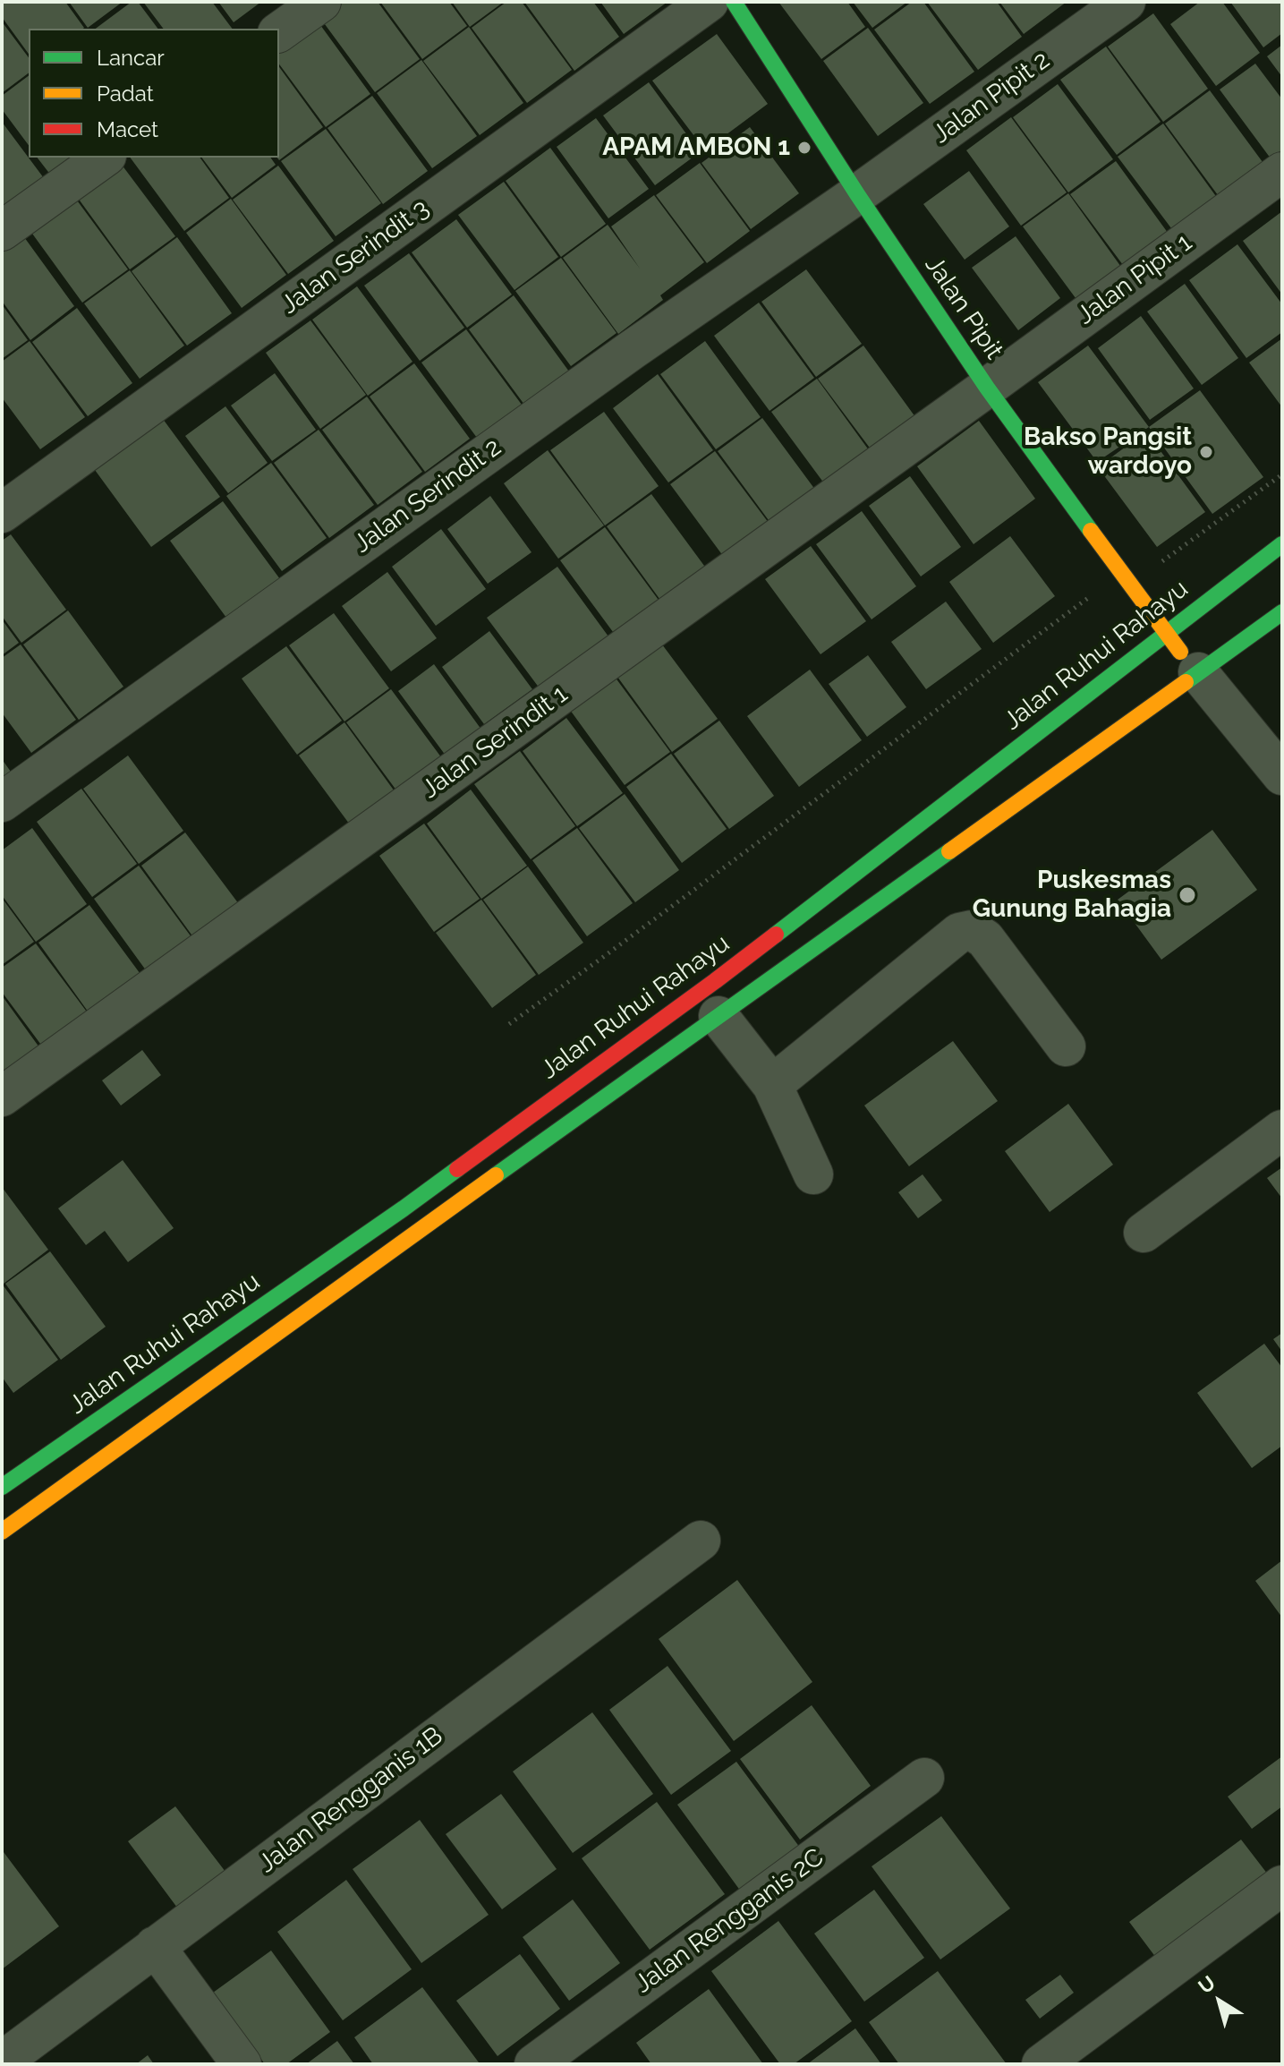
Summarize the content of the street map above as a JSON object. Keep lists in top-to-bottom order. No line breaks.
{"streets":{"main road":["Jalan Pipit","Jalan Ruhui Rahayu"],"street":["Jalan Pipit 2","Jalan Serindit 3","Jalan Pipit 1","Jalan Serindit 2","Jalan Serindit 1","Jalan Rengganis 1B","Jalan Rengganis 2C"]},"crossings":[["Jalan Pipit 2","Jalan Pipit"],["Jalan Pipit 2","Jalan Serindit 2"],["Jalan Pipit 1","Jalan Pipit"],["Jalan Pipit 1","Jalan Serindit 1"],["Jalan Pipit","Jalan Serindit 2"],["Jalan Pipit","Jalan Ruhui Rahayu"],["Jalan Pipit","Jalan Serindit 1"]],"places":["APAM AMBON 1","Bakso Pangsit wardoyo","Puskesmas Gunung Bahagia"],"legend":["Lancar","Padat","Macet"],"north":"top left"}
